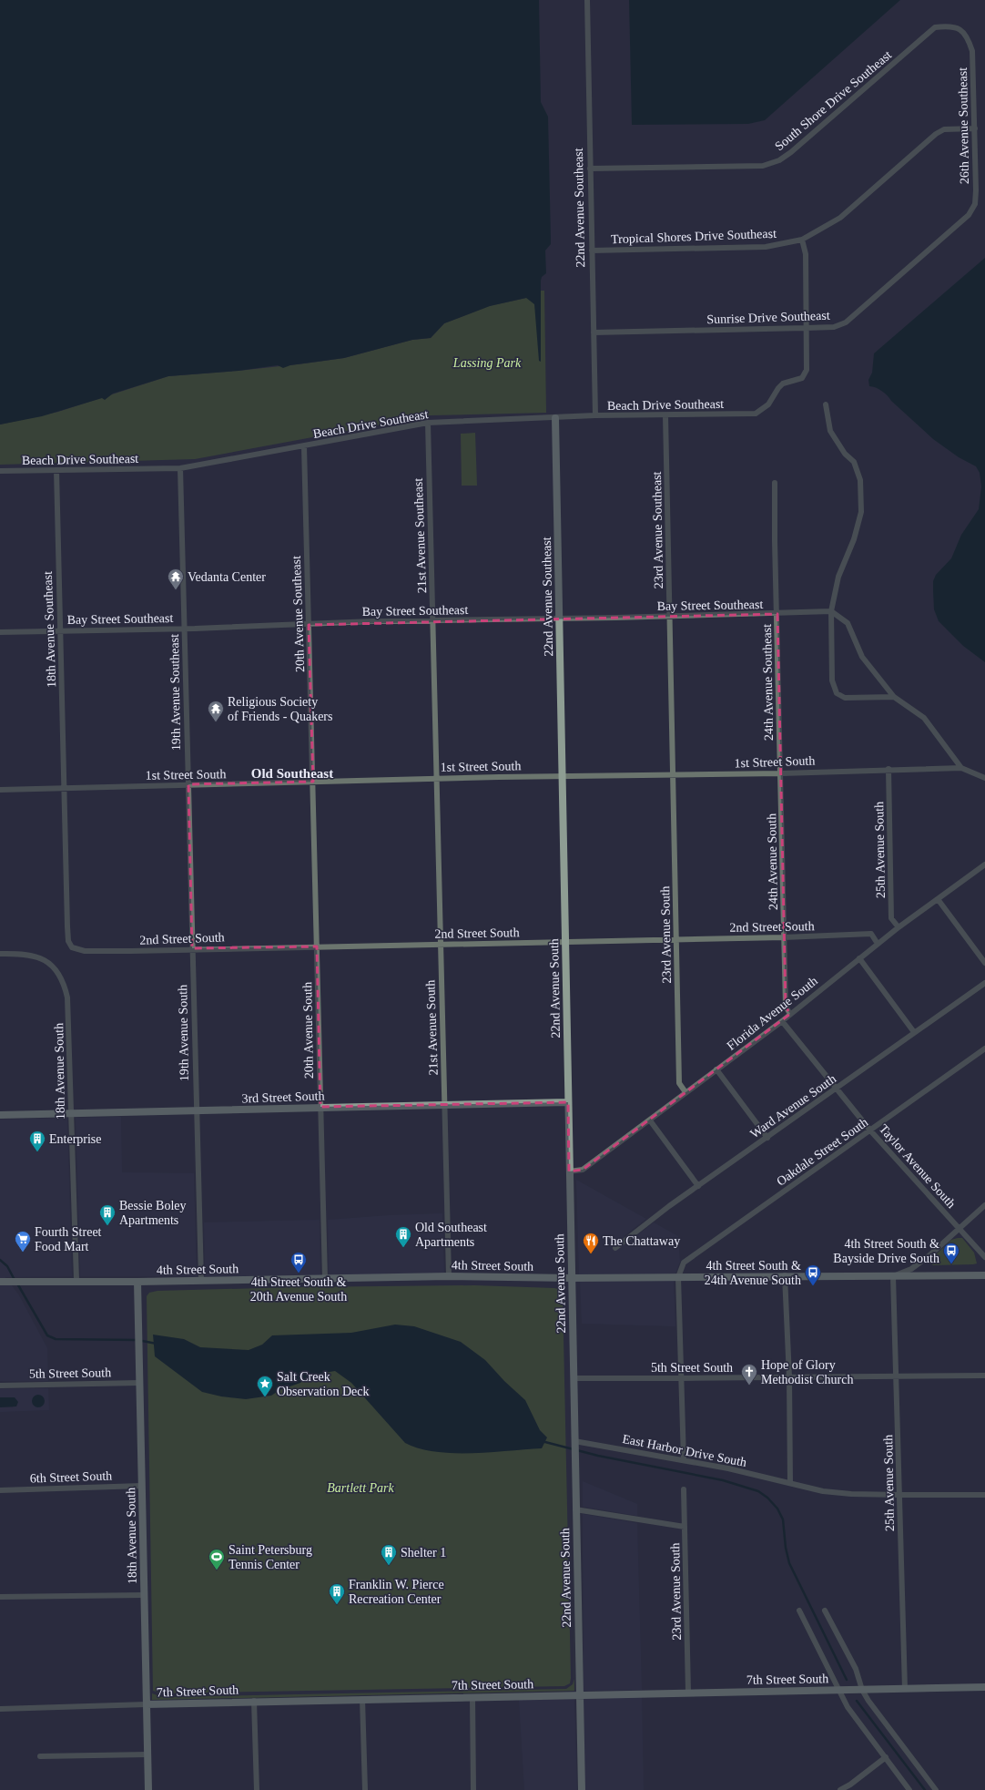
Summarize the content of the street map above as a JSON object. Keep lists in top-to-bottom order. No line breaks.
{"streets":{"street":["South Shore Drive Southeast","26th Avenue Southeast","22nd Avenue Southeast","Tropical Shores Drive Southeast","Sunrise Drive Southeast","Beach Drive Southeast","23rd Avenue Southeast","21st Avenue Southeast","Bay Street Southeast","20th Avenue Southeast","18th Avenue Southeast","24th Avenue Southeast","19th Avenue Southeast","1st Street South","25th Avenue South","24th Avenue South","2nd Street South","23rd Avenue South","22nd Avenue South","Florida Avenue South","21st Avenue South","20th Avenue South","19th Avenue South","18th Avenue South","3rd Street South","Ward Avenue South","Oakdale Street South","Taylor Avenue South","4th Street South","5th Street South","East Harbor Drive South","6th Street South","7th Street South"]},"crossings":[["South Shore Drive Southeast","26th Avenue Southeast"],["South Shore Drive Southeast","22nd Avenue Southeast"],["26th Avenue Southeast","Tropical Shores Drive Southeast"],["26th Avenue Southeast","Sunrise Drive Southeast"],["22nd Avenue Southeast","Tropical Shores Drive Southeast"],["22nd Avenue Southeast","Sunrise Drive Southeast"],["22nd Avenue Southeast","Beach Drive Southeast"],["22nd Avenue Southeast","Bay Street Southeast"],["22nd Avenue Southeast","1st Street South"],["22nd Avenue Southeast","22nd Avenue South"],["Sunrise Drive Southeast","Beach Drive Southeast"],["Beach Drive Southeast","23rd Avenue Southeast"],["Beach Drive Southeast","21st Avenue Southeast"],["Beach Drive Southeast","20th Avenue Southeast"],["Beach Drive Southeast","18th Avenue Southeast"],["Beach Drive Southeast","19th Avenue Southeast"],["23rd Avenue Southeast","Bay Street Southeast"],["23rd Avenue Southeast","1st Street South"],["23rd Avenue Southeast","23rd Avenue South"],["21st Avenue Southeast","Bay Street Southeast"],["21st Avenue Southeast","1st Street South"],["21st Avenue Southeast","21st Avenue South"],["Bay Street Southeast","20th Avenue Southeast"],["Bay Street Southeast","18th Avenue Southeast"],["Bay Street Southeast","24th Avenue Southeast"],["Bay Street Southeast","19th Avenue Southeast"],["20th Avenue Southeast","1st Street South"],["20th Avenue Southeast","20th Avenue South"],["18th Avenue Southeast","1st Street South"],["18th Avenue Southeast","2nd Street South"],["24th Avenue Southeast","1st Street South"],["24th Avenue Southeast","24th Avenue South"],["19th Avenue Southeast","1st Street South"],["19th Avenue Southeast","19th Avenue South"],["1st Street South","25th Avenue South"],["1st Street South","24th Avenue South"],["1st Street South","2nd Street South"],["1st Street South","23rd Avenue South"],["1st Street South","22nd Avenue South"],["1st Street South","21st Avenue South"],["1st Street South","20th Avenue South"],["1st Street South","19th Avenue South"],["25th Avenue South","Florida Avenue South"],["25th Avenue South","4th Street South"],["25th Avenue South","5th Street South"],["25th Avenue South","7th Street South"],["24th Avenue South","2nd Street South"],["24th Avenue South","Florida Avenue South"],["2nd Street South","23rd Avenue South"],["2nd Street South","22nd Avenue South"],["2nd Street South","Florida Avenue South"],["2nd Street South","21st Avenue South"],["2nd Street South","20th Avenue South"],["2nd Street South","19th Avenue South"],["23rd Avenue South","Florida Avenue South"],["23rd Avenue South","7th Street South"],["22nd Avenue South","Florida Avenue South"],["22nd Avenue South","3rd Street South"],["22nd Avenue South","4th Street South"],["22nd Avenue South","5th Street South"],["22nd Avenue South","East Harbor Drive South"],["22nd Avenue South","7th Street South"],["Florida Avenue South","Taylor Avenue South"],["21st Avenue South","3rd Street South"],["21st Avenue South","4th Street South"],["20th Avenue South","3rd Street South"],["20th Avenue South","4th Street South"],["19th Avenue South","3rd Street South"],["19th Avenue South","4th Street South"],["18th Avenue South","3rd Street South"],["18th Avenue South","4th Street South"],["18th Avenue South","5th Street South"],["18th Avenue South","6th Street South"],["18th Avenue South","7th Street South"],["Ward Avenue South","Taylor Avenue South"],["Oakdale Street South","Taylor Avenue South"],["Oakdale Street South","4th Street South"]],"districts":["Old Southeast"],"parks":["Lassing Park","Bartlett Park"],"places":{"temple":["Vedanta Center","Religious Society of Friends - Quakers"],"building":["Enterprise","Bessie Boley Apartments","Old Southeast Apartments","Shelter 1","Franklin W. Pierce Recreation Center"],"supermarket":["Fourth Street Food Mart"],"restaurant":["The Chattaway"],"bus stop":["4th Street South & Bayside Drive South","4th Street South & 20th Avenue South","4th Street South & 24th Avenue South"],"church":["Hope of Glory Methodist Church"],"place":["Salt Creek Observation Deck"],"sports":["Saint Petersburg Tennis Center"]}}
